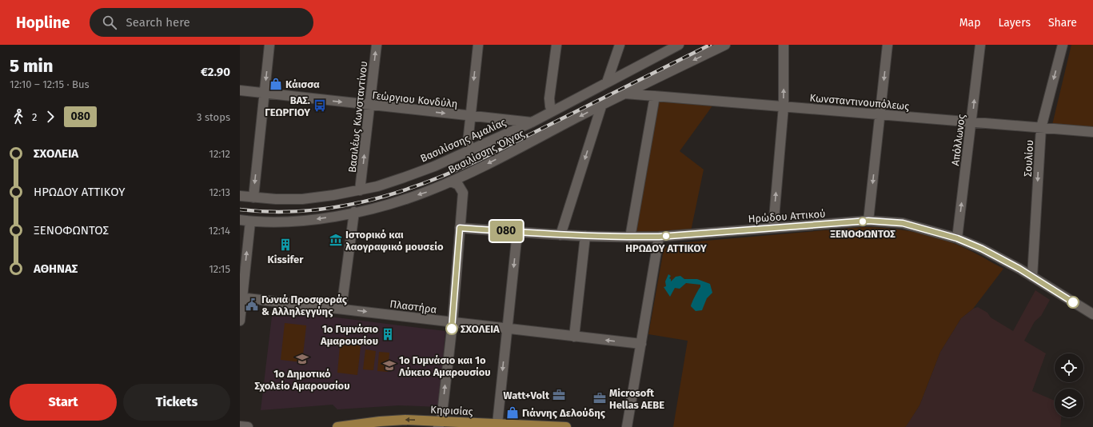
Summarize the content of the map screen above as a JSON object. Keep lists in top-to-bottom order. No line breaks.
{"streets":{"main road":["Κηφισίας"],"street":["Γεώργιου Κονδύλη","Κωνσταντινουπόλεως","Βασιλέως Κωνσταντίνου","Βασιλίσσης Αμαλίας","Απόλλωνος","Βασιλίσσης Όλγας","Σουλίου","Ηρώδου Αττικού","Πλαστήρα"]},"crossings":[["Γεώργιου Κονδύλη","Βασιλέως Κωνσταντίνου"],["Γεώργιου Κονδύλη","Βασιλίσσης Αμαλίας"],["Κωνσταντινουπόλεως","Απόλλωνος"],["Κωνσταντινουπόλεως","Βασιλίσσης Όλγας"],["Κωνσταντινουπόλεως","Σουλίου"],["Βασιλέως Κωνσταντίνου","Βασιλίσσης Αμαλίας"],["Απόλλωνος","Ηρώδου Αττικού"],["Σουλίου","Ηρώδου Αττικού"]],"one_way":["Γεώργιου Κονδύλη","Βασιλέως Κωνσταντίνου","Απόλλωνος","Βασιλίσσης Όλγας","Σουλίου","Κηφισίας"],"places":{"shop":["Κάισσα","Γιάννης Δελούδης"],"bus stop":["ΒΑΣ. ΓΕΩΡΓΙΟΥ"],"other":["ΞΕΝΟΦΩΝΤΟΣ","ΗΡΩΔΟΥ ΑΤΤΙΚΟΥ","ΣΧΟΛΕΙΑ"],"museum":["Ιστορικό και λαογραφικό μουσείο"],"building":["Kissifer","1ο Γυμνάσιο Αμαρουσίου"],"public building":["Γωνιά Προσφοράς & Αλληλεγγύης"],"school or university":["1ο Δημοτικό Σχολείο Αμαρουσίου","1ο Γυμνάσιο και 1ο Λύκειο Αμαρουσίου"],"office":["Watt+Volt","Microsoft Hellas AEBE"]},"lines":["bus line 080"],"page":{"header":"Hopline","search":"Search here","nav":["Map","Layers","Share"],"heading":["5 min","12:10 – 12:15 · Bus","€2.90"],"on_map":"080","legs":["2","080","3 stops"],"list":[{"name":"ΣΧΟΛΕΙΑ","value":"12:12"},{"name":"ΗΡΩΔΟΥ ΑΤΤΙΚΟΥ","value":"12:13"},{"name":"ΞΕΝΟΦΩΝΤΟΣ","value":"12:14"},{"name":"ΑΘΗΝΑΣ","value":"12:15"}],"buttons":["Start","Tickets"]}}
